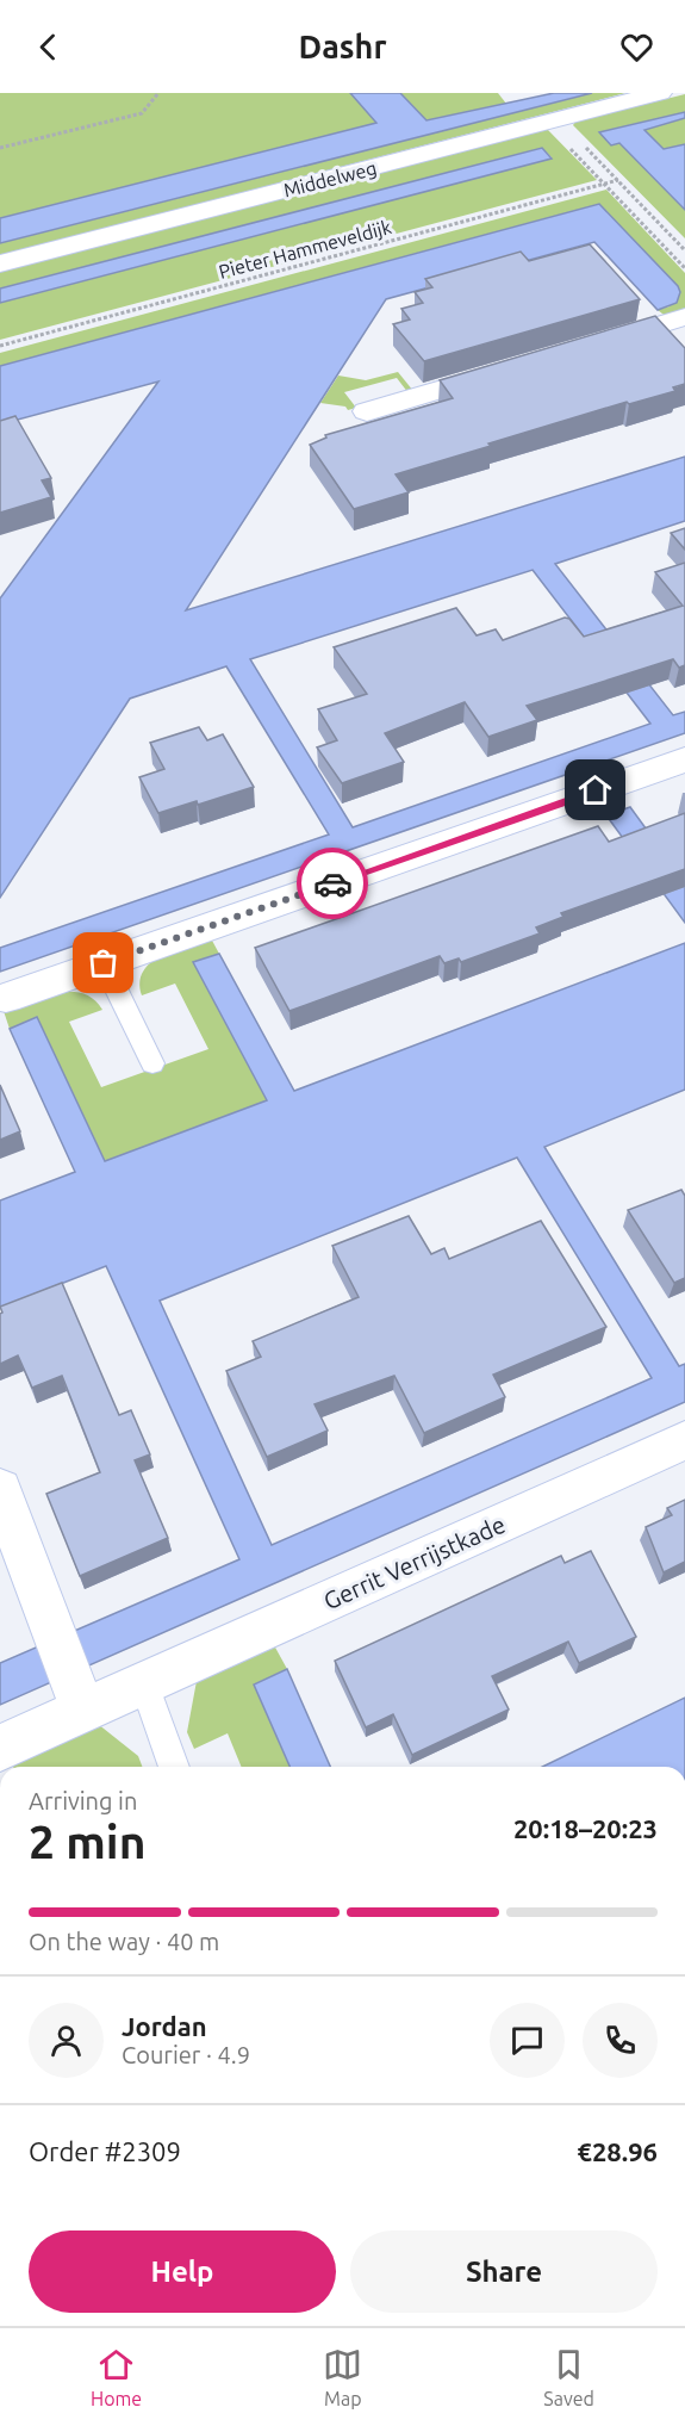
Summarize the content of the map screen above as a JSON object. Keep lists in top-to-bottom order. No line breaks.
{"streets":{"street":["Middelweg","Gerrit Verrijstkade"],"path":["Pieter Hammeveldijk"]},"page":{"header":"Dashr","heading":["2 min","Arriving in","20:18–20:23"],"panel":["Jordan","Courier · 4.9","Order #2309","€28.96"],"bar":"On the way · 40 m","buttons":["Help","Share"],"tabs":["Home","Map","Saved"]}}
